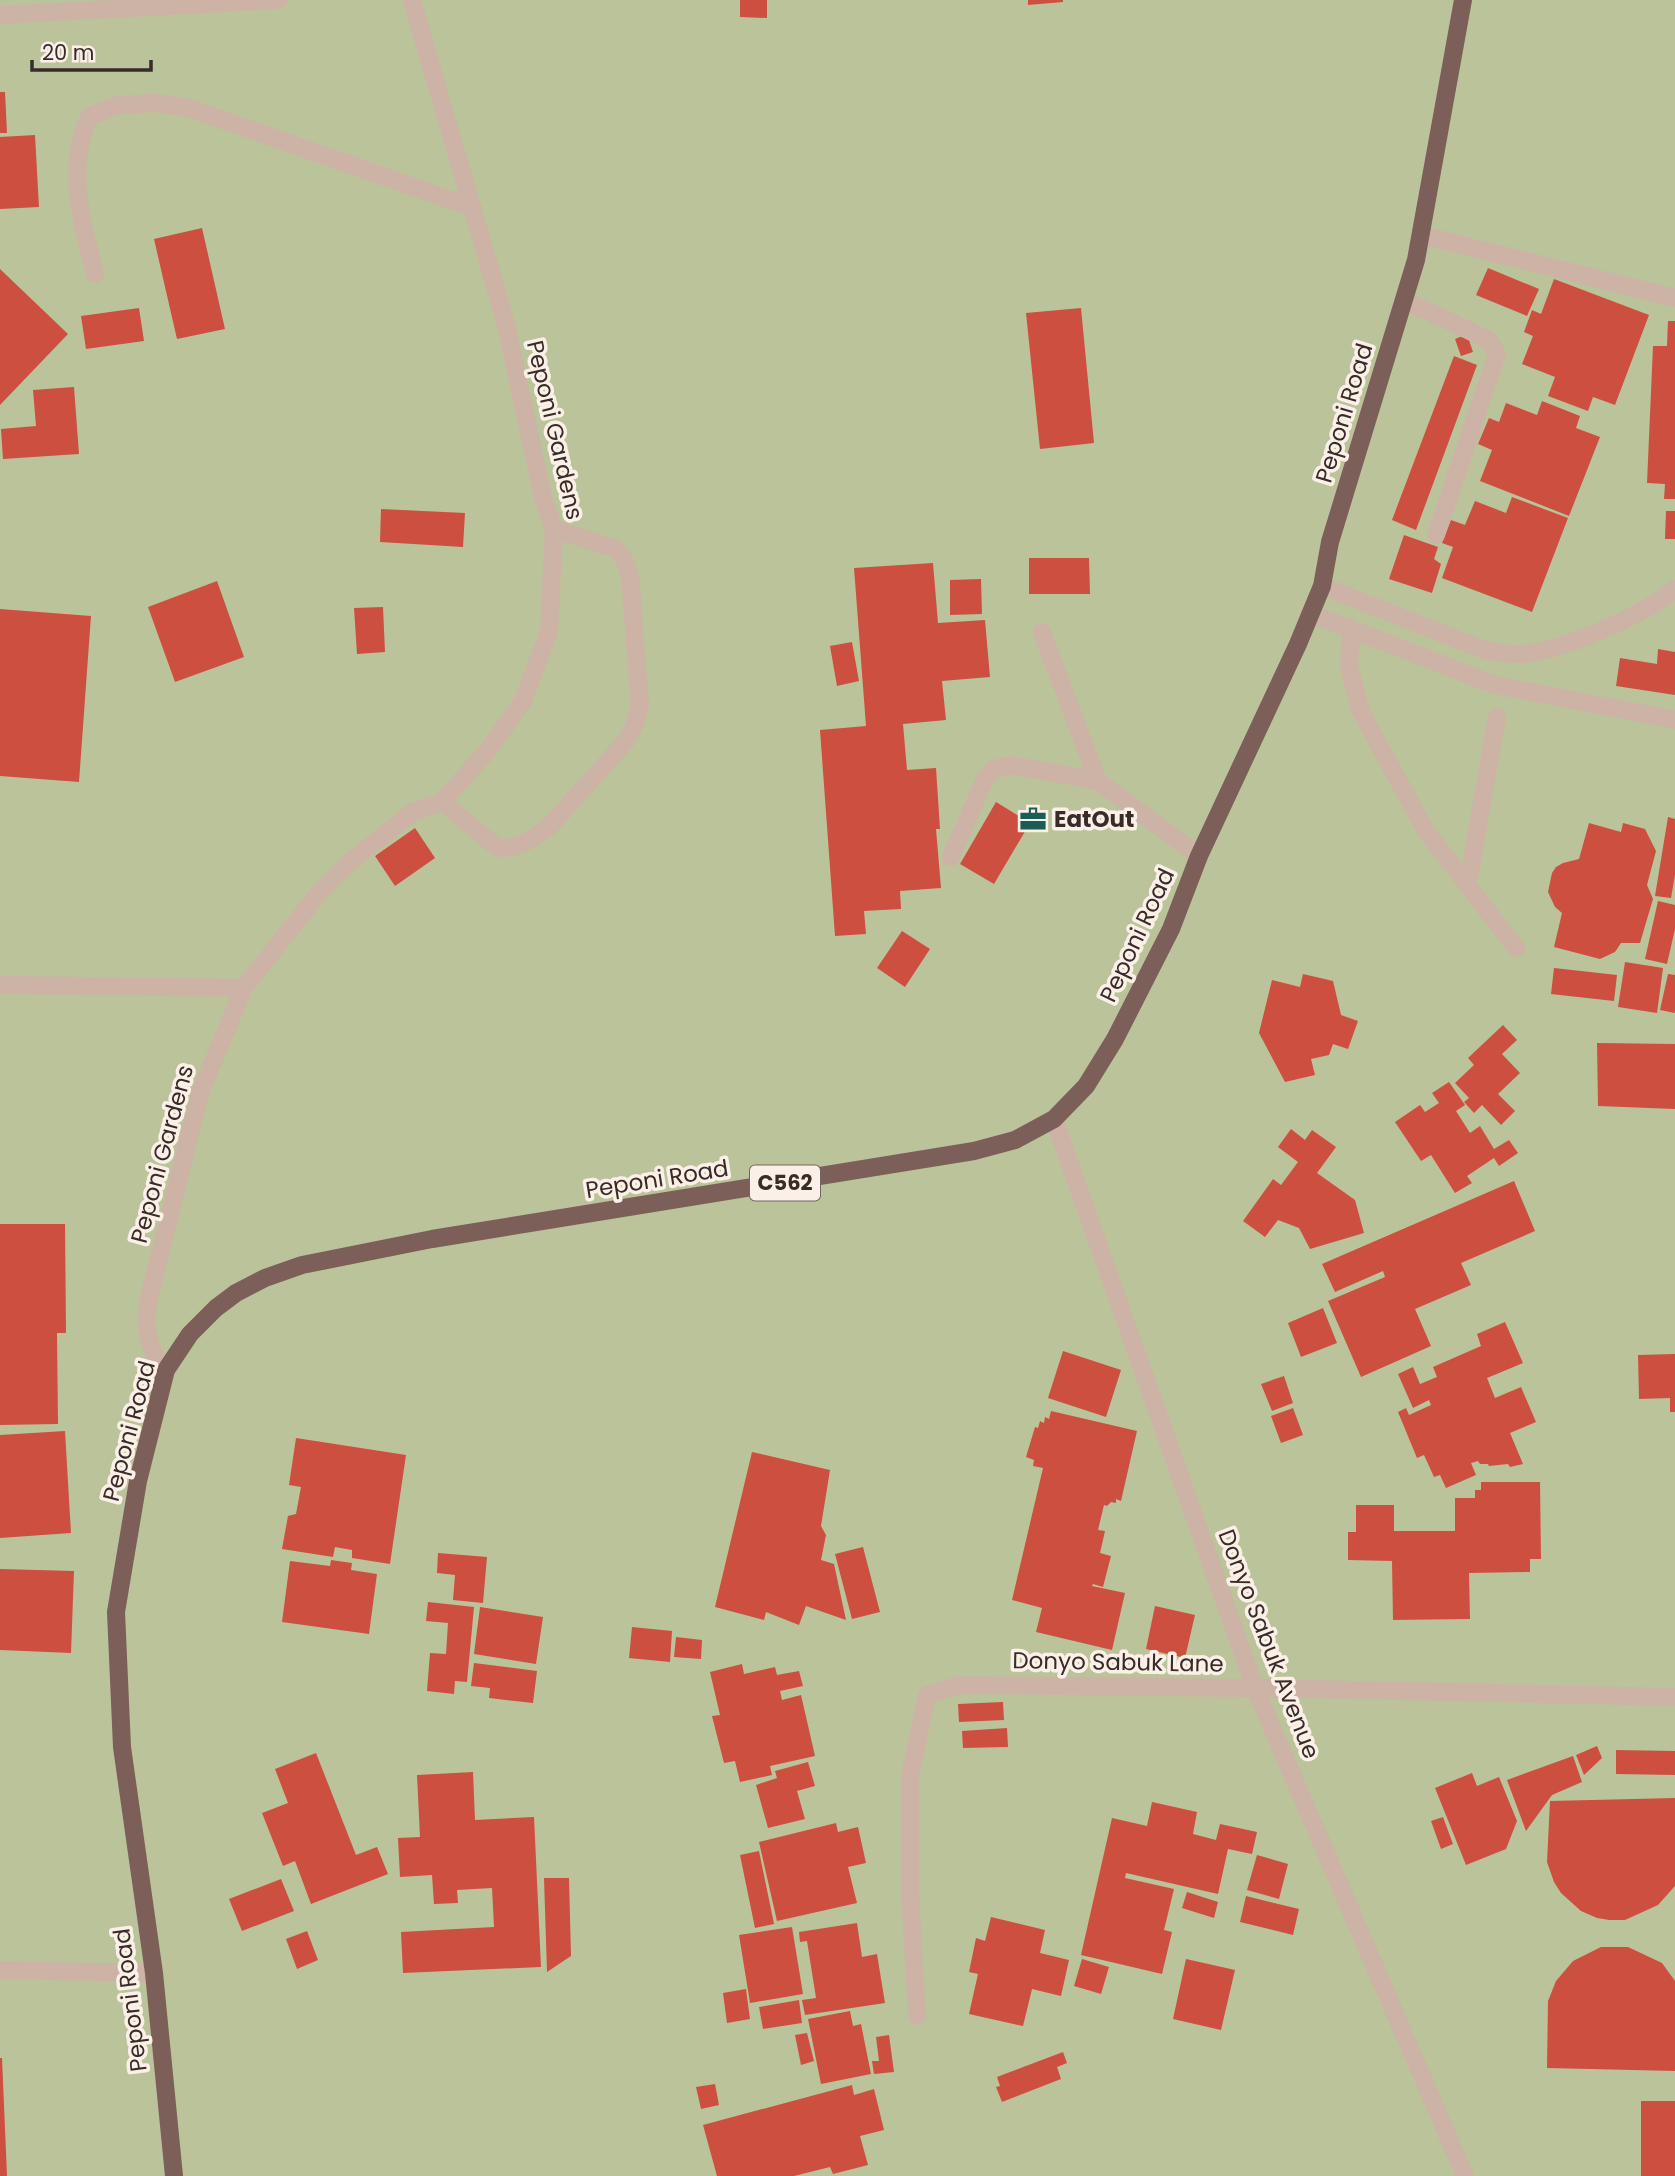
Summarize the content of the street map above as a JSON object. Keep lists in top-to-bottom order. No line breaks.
{"streets":{"main road":["Peponi Road","C562"],"street":["Peponi Gardens","Donyo Sabuk Avenue","Donyo Sabuk Lane"]},"crossings":[["Peponi Road","Peponi Gardens"],["Peponi Road","Donyo Sabuk Avenue"],["Donyo Sabuk Avenue","Donyo Sabuk Lane"]],"places":{"office":["EatOut"]},"scale_bar":"20 m"}
